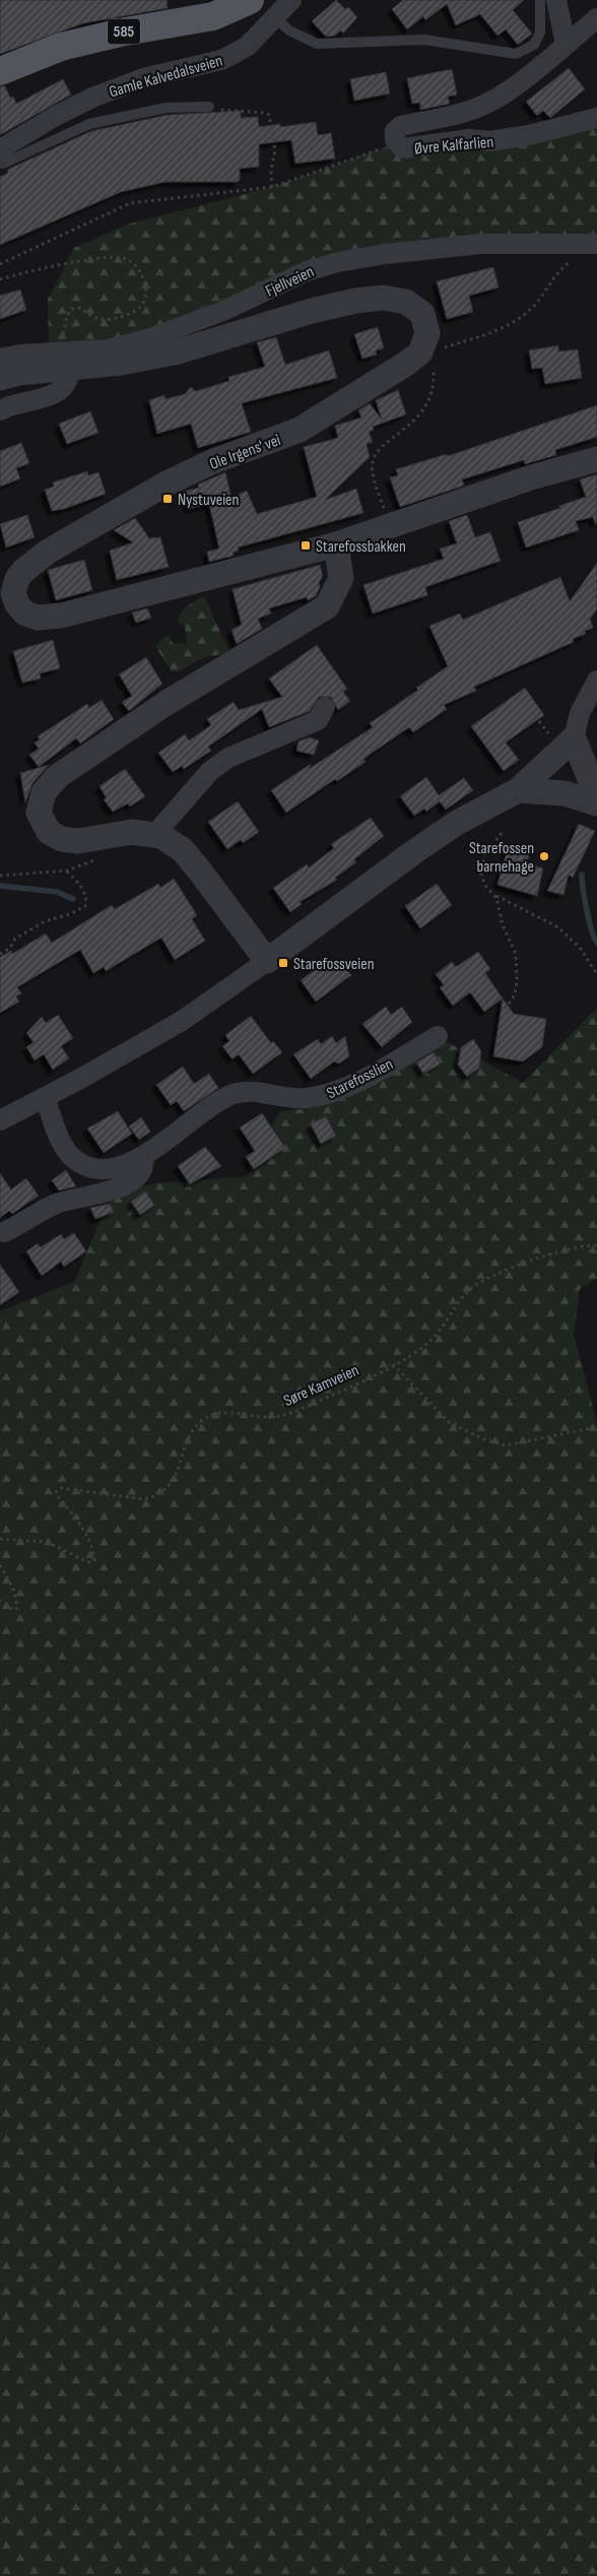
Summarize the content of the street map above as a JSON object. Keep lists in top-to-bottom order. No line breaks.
{"streets":{"main road":["585"],"street":["Gamle Kalvedalsveien","Øvre Kalfarlien","Fjellveien","Ole Irgens' vei","Starefosslien"],"path":["Søre Kamveien"]},"places":{"transit":["Nystuveien","Starefossbakken","Starefossveien"],"other":["Starefossen barnehage"]}}
